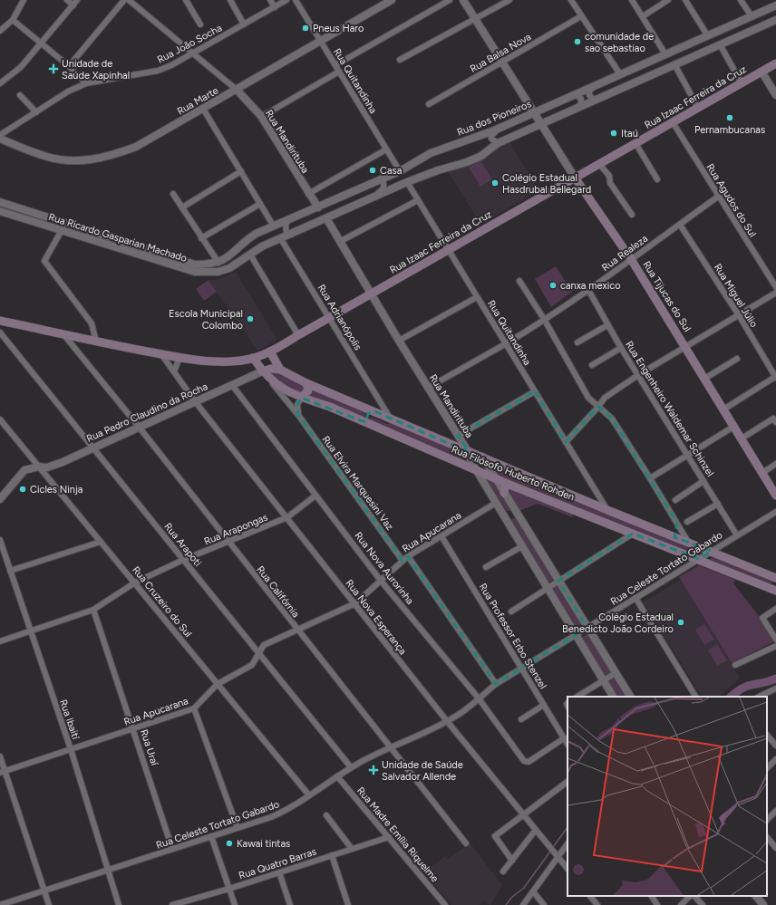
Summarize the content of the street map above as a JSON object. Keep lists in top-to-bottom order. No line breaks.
{"streets":{"main road":["Rua Izaac Ferreira da Cruz","Rua Tijucas do Sul","Rua Filósofo Huberto Rohden"],"street":["Rua João Socha","Rua Balsa Nova","Rua Quitandinha","Rua Marte","Rua dos Pioneiros","Rua Mandirituba","Rua Agudos do Sul","Rua Ricardo Gasparian Machado","Rua Realeza","Rua Miguel Júlio","Rua Adrianópolis","Rua Engenheiro Waldemar Schinzel","Rua Pedro Claudino da Rocha","Rua Elvira Marquesini Vaz","Rua Arapongas","Rua Apucarana","Rua Arapoti","Rua Nova Aurorinha","Rua Celeste Tortato Gabardo","Rua Califórnia","Rua Cruzeiro do Sul","Rua Nova Esperança","Rua Professor Erbo Stenzel","Rua Ibaití","Rua Uraí","Rua Madre Emília Riquelme","Rua Quatro Barras"]},"crossings":[["Rua Balsa Nova","Rua Tijucas do Sul"],["Rua Quitandinha","Rua Izaac Ferreira da Cruz"],["Rua Quitandinha","Rua Marte"],["Rua Quitandinha","Rua dos Pioneiros"],["Rua Quitandinha","Rua Realeza"],["Rua Quitandinha","Rua Filósofo Huberto Rohden"],["Rua Izaac Ferreira da Cruz","Rua Mandirituba"],["Rua Izaac Ferreira da Cruz","Rua Agudos do Sul"],["Rua Izaac Ferreira da Cruz","Rua Tijucas do Sul"],["Rua Izaac Ferreira da Cruz","Rua Adrianópolis"],["Rua Izaac Ferreira da Cruz","Rua Filósofo Huberto Rohden"],["Rua Izaac Ferreira da Cruz","Rua Califórnia"],["Rua Izaac Ferreira da Cruz","Rua Nova Esperança"],["Rua Marte","Rua Mandirituba"],["Rua dos Pioneiros","Rua Mandirituba"],["Rua dos Pioneiros","Rua Ricardo Gasparian Machado"],["Rua dos Pioneiros","Rua Tijucas do Sul"],["Rua Mandirituba","Rua Realeza"],["Rua Mandirituba","Rua Filósofo Huberto Rohden"],["Rua Mandirituba","Rua Apucarana"],["Rua Mandirituba","Rua Celeste Tortato Gabardo"],["Rua Agudos do Sul","Rua Realeza"],["Rua Realeza","Rua Miguel Júlio"],["Rua Realeza","Rua Tijucas do Sul"],["Rua Realeza","Rua Engenheiro Waldemar Schinzel"],["Rua Adrianópolis","Rua Filósofo Huberto Rohden"],["Rua Engenheiro Waldemar Schinzel","Rua Celeste Tortato Gabardo"],["Rua Pedro Claudino da Rocha","Rua Filósofo Huberto Rohden"],["Rua Pedro Claudino da Rocha","Rua Elvira Marquesini Vaz"],["Rua Pedro Claudino da Rocha","Rua Arapoti"],["Rua Pedro Claudino da Rocha","Rua Nova Aurorinha"],["Rua Pedro Claudino da Rocha","Rua Califórnia"],["Rua Pedro Claudino da Rocha","Rua Cruzeiro do Sul"],["Rua Pedro Claudino da Rocha","Rua Nova Esperança"],["Rua Filósofo Huberto Rohden","Rua Elvira Marquesini Vaz"],["Rua Filósofo Huberto Rohden","Rua Celeste Tortato Gabardo"],["Rua Elvira Marquesini Vaz","Rua Apucarana"],["Rua Arapongas","Rua Arapoti"],["Rua Arapongas","Rua Nova Aurorinha"],["Rua Arapongas","Rua Califórnia"],["Rua Arapongas","Rua Cruzeiro do Sul"],["Rua Arapongas","Rua Nova Esperança"],["Rua Arapongas","Rua Ibaití"],["Rua Arapongas","Rua Uraí"],["Rua Apucarana","Rua Arapoti"],["Rua Apucarana","Rua Nova Aurorinha"],["Rua Apucarana","Rua Califórnia"],["Rua Apucarana","Rua Cruzeiro do Sul"],["Rua Apucarana","Rua Nova Esperança"],["Rua Apucarana","Rua Professor Erbo Stenzel"],["Rua Apucarana","Rua Ibaití"],["Rua Apucarana","Rua Uraí"],["Rua Arapoti","Rua Celeste Tortato Gabardo"],["Rua Nova Aurorinha","Rua Celeste Tortato Gabardo"],["Rua Nova Aurorinha","Rua Professor Erbo Stenzel"],["Rua Celeste Tortato Gabardo","Rua Califórnia"],["Rua Celeste Tortato Gabardo","Rua Cruzeiro do Sul"],["Rua Celeste Tortato Gabardo","Rua Nova Esperança"],["Rua Celeste Tortato Gabardo","Rua Professor Erbo Stenzel"],["Rua Celeste Tortato Gabardo","Rua Ibaití"],["Rua Celeste Tortato Gabardo","Rua Uraí"],["Rua Celeste Tortato Gabardo","Rua Madre Emília Riquelme"],["Rua Madre Emília Riquelme","Rua Quatro Barras"]],"places":{"other":["Pneus Haro","comunidade de sao sebastiao","Pernambucanas","Itaú","Casa","Colégio Estadual Hasdrubal Bellegard","canxa mexico","Escola Municipal Colombo","Cicles Ninja","Colégio Estadual Benedicto João Cordeiro","Kawai tintas"],"health":["Unidade de Saúde Xapinhal","Unidade de Saúde Salvador Allende"]}}
